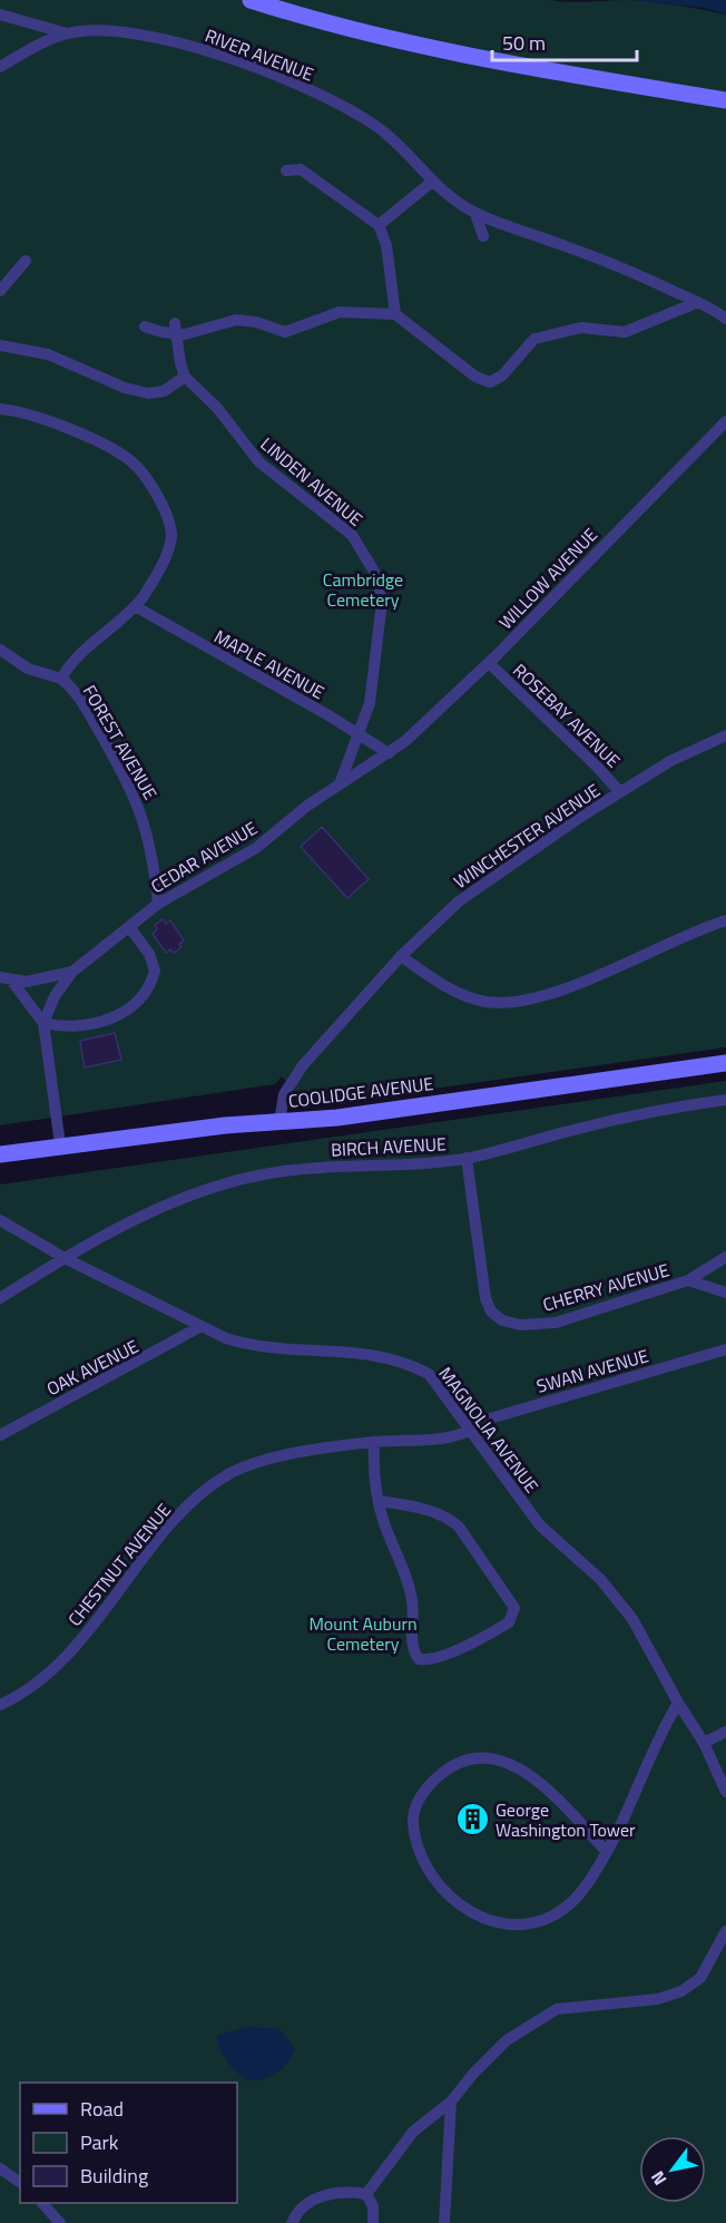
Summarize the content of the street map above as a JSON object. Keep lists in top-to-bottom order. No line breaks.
{"streets":{"street":["COOLIDGE AVENUE"],"lane":["RIVER AVENUE","LINDEN AVENUE","WILLOW AVENUE","MAPLE AVENUE","ROSEBAY AVENUE","FOREST AVENUE","WINCHESTER AVENUE","CEDAR AVENUE","BIRCH AVENUE","CHERRY AVENUE","OAK AVENUE","SWAN AVENUE","MAGNOLIA AVENUE","CHESTNUT AVENUE"]},"crossings":[["LINDEN AVENUE","MAPLE AVENUE"],["LINDEN AVENUE","CEDAR AVENUE"],["WILLOW AVENUE","MAPLE AVENUE"],["WILLOW AVENUE","ROSEBAY AVENUE"],["WILLOW AVENUE","CEDAR AVENUE"],["MAPLE AVENUE","CEDAR AVENUE"],["ROSEBAY AVENUE","WINCHESTER AVENUE"],["FOREST AVENUE","CEDAR AVENUE"],["WINCHESTER AVENUE","COOLIDGE AVENUE"],["BIRCH AVENUE","CHERRY AVENUE"],["BIRCH AVENUE","MAGNOLIA AVENUE"],["OAK AVENUE","MAGNOLIA AVENUE"],["SWAN AVENUE","MAGNOLIA AVENUE"],["SWAN AVENUE","CHESTNUT AVENUE"],["MAGNOLIA AVENUE","CHESTNUT AVENUE"]],"parks":["Cambridge Cemetery","Mount Auburn Cemetery"],"places":{"building":["George Washington Tower"]},"legend":["Road","Park","Building"],"scale_bar":"50 m","north":"bottom left"}
